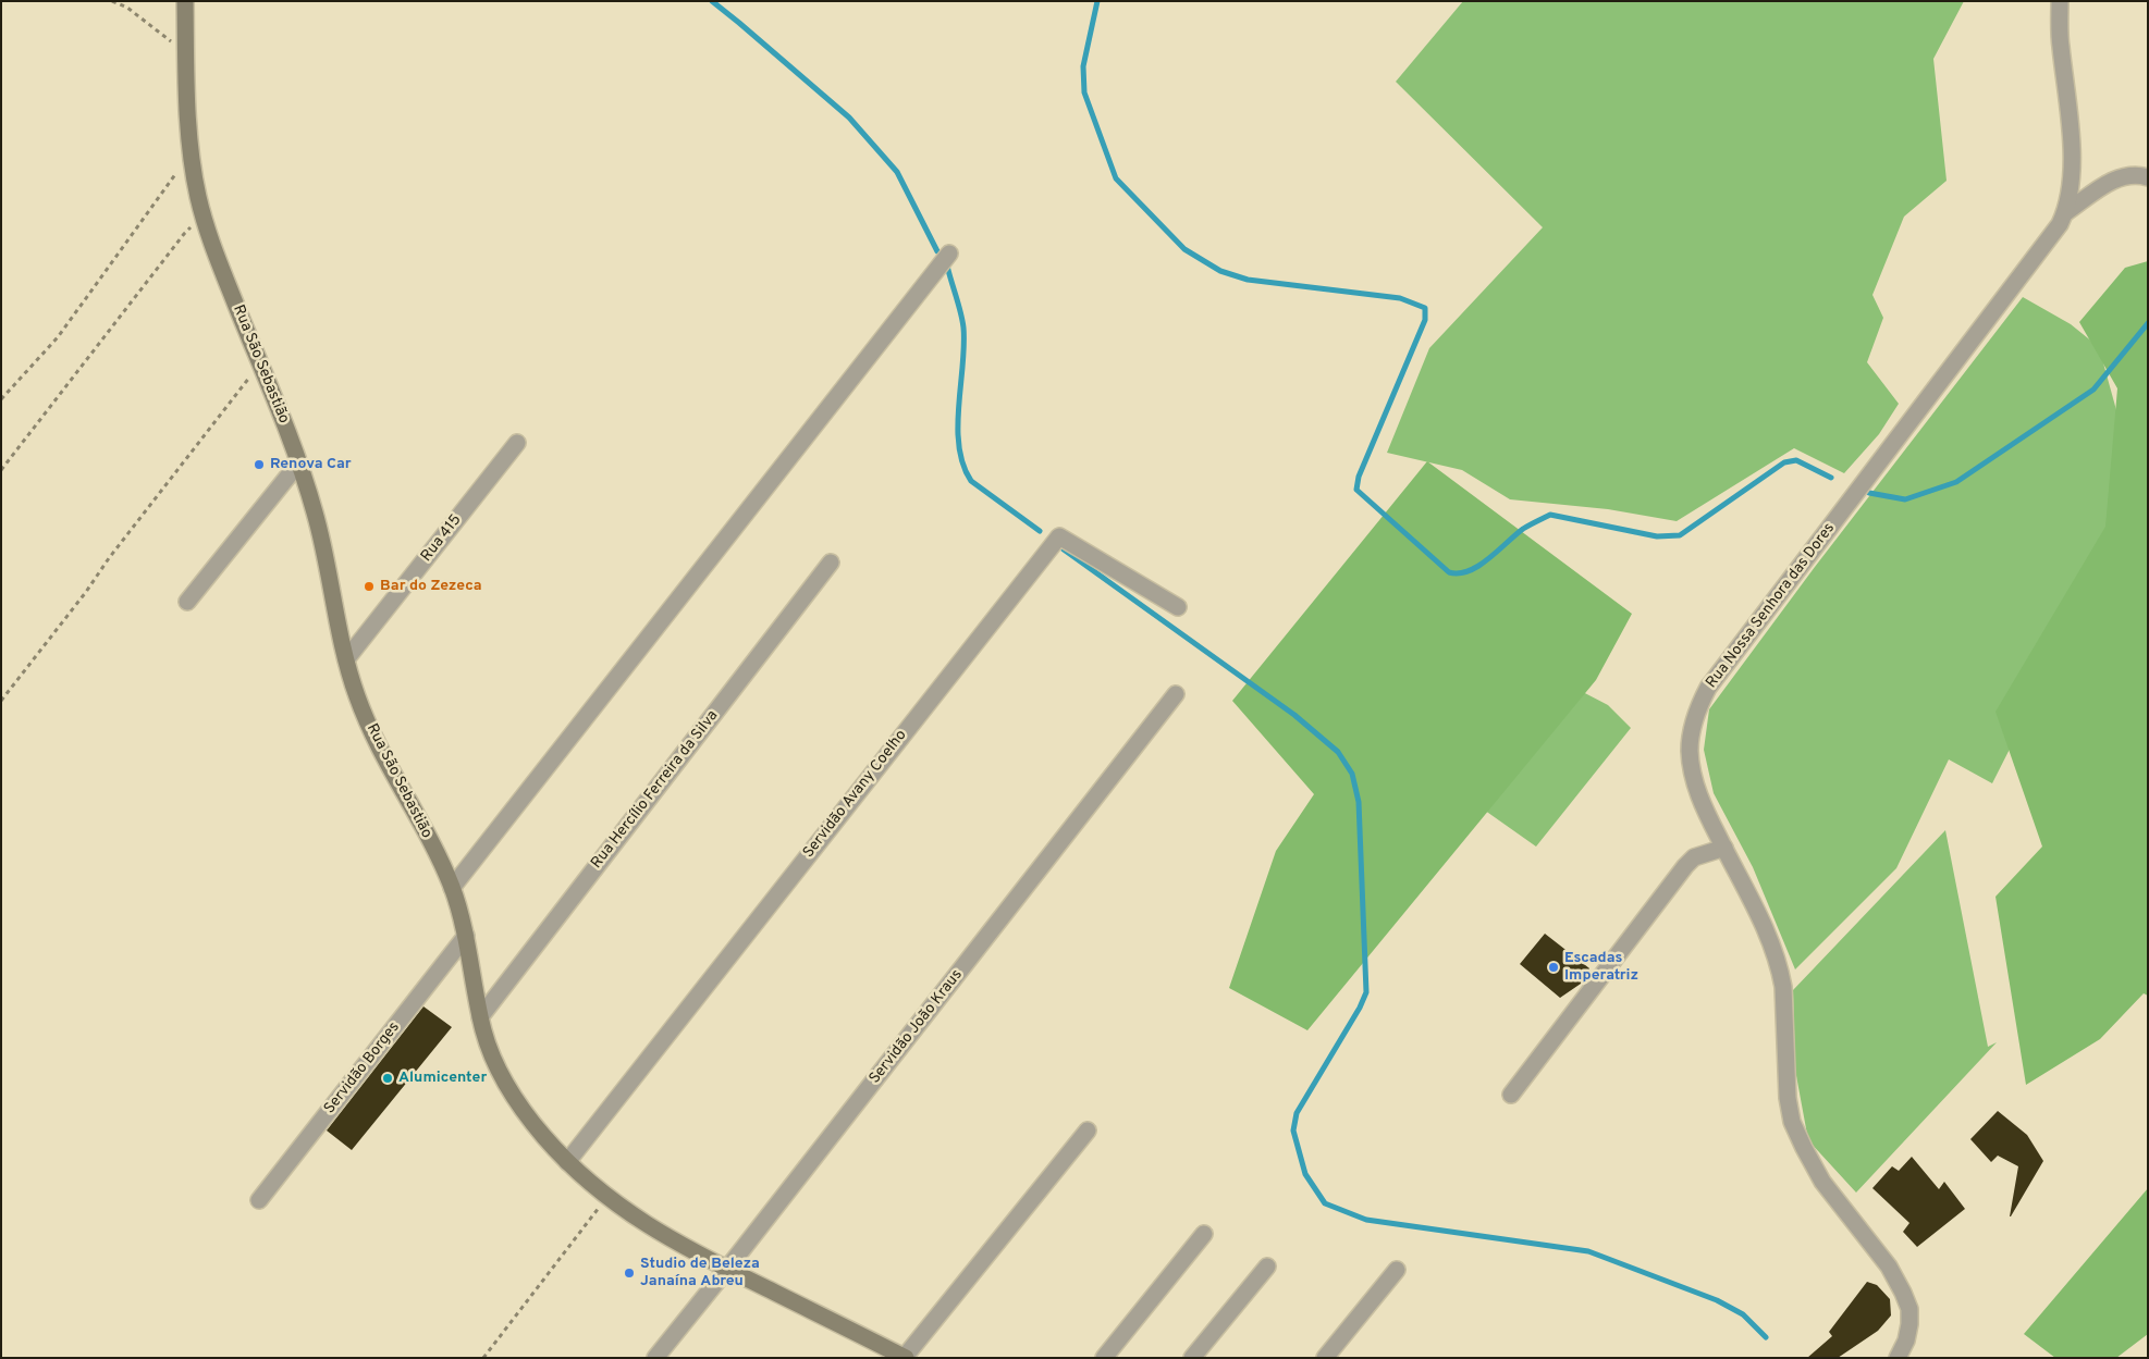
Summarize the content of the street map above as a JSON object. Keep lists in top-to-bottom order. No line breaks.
{"streets":{"main road":["Rua São Sebastião"],"street":["Rua 415","Rua Nossa Senhora das Dores","Rua Hercílio Ferreira da Silva","Servidão Avany Coelho","Servidão João Kraus","Servidão Borges"]},"crossings":[["Rua São Sebastião","Rua 415"],["Rua São Sebastião","Rua Hercílio Ferreira da Silva"],["Rua São Sebastião","Servidão Avany Coelho"],["Rua São Sebastião","Servidão João Kraus"],["Rua São Sebastião","Servidão Borges"]],"places":["Renova Car","Bar do Zezeca","Escadas Imperatriz","Alumicenter","Studio de Beleza Janaína Abreu"]}
